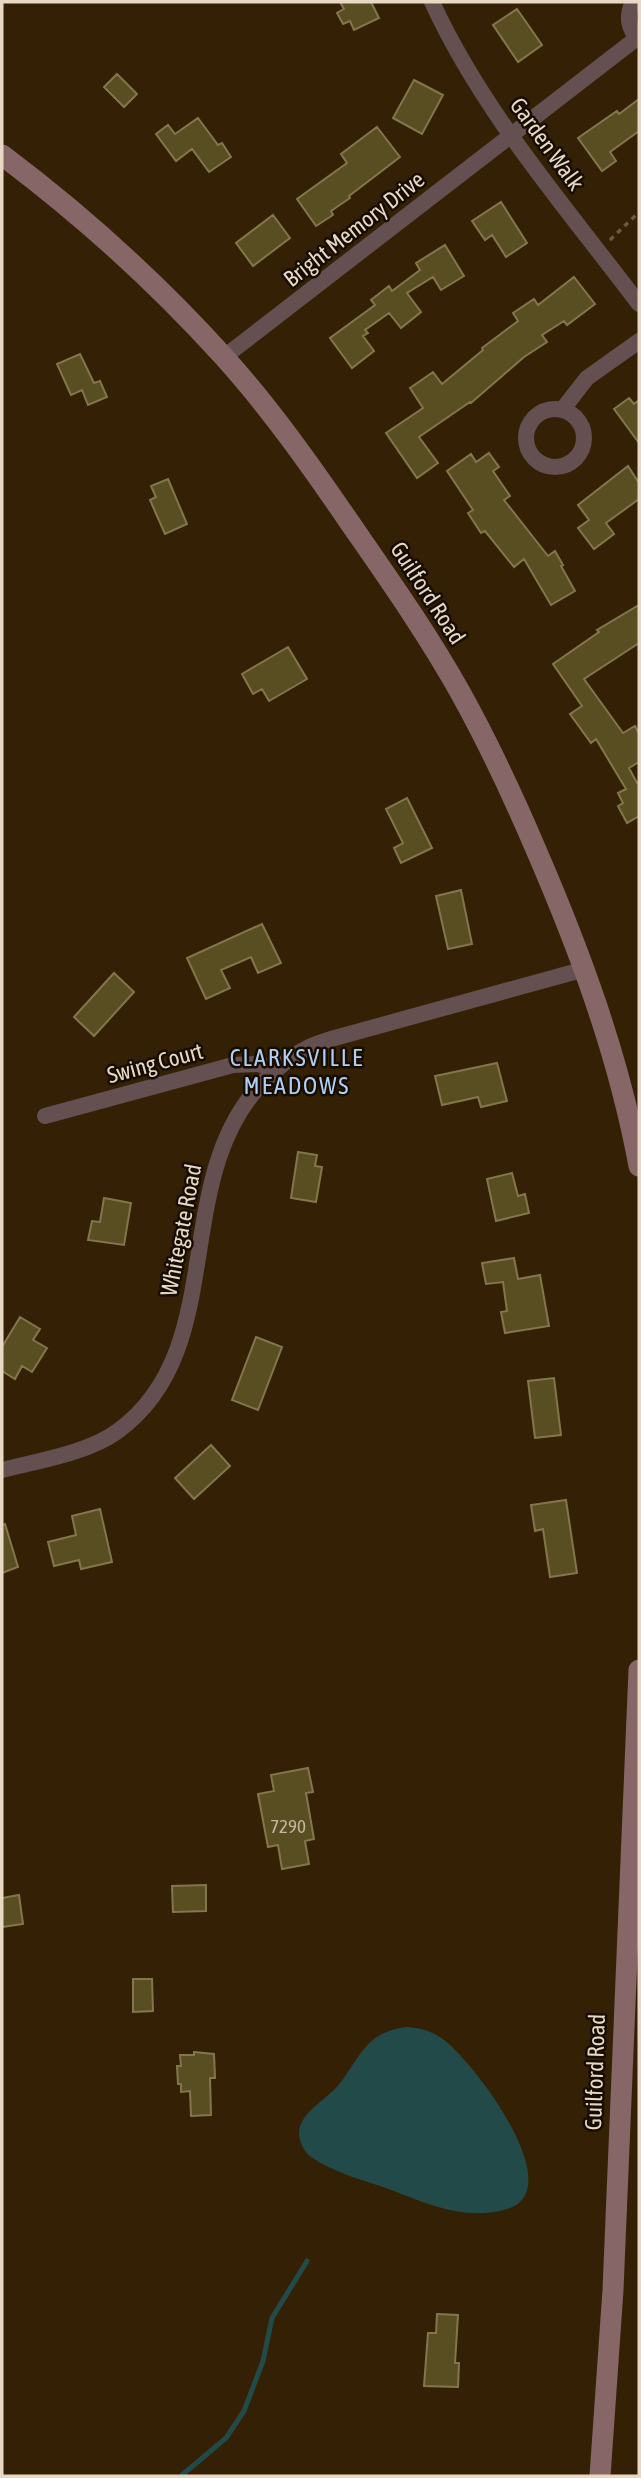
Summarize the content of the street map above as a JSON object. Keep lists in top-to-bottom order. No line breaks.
{"streets":{"main road":["Guilford Road"],"street":["Garden Walk","Bright Memory Drive","Swing Court","Whitegate Road"]},"crossings":[["Garden Walk","Bright Memory Drive"],["Bright Memory Drive","Guilford Road"],["Guilford Road","Whitegate Road"],["Swing Court","Whitegate Road"]],"districts":["CLARKSVILLE MEADOWS"],"house_numbers":["7290"]}
